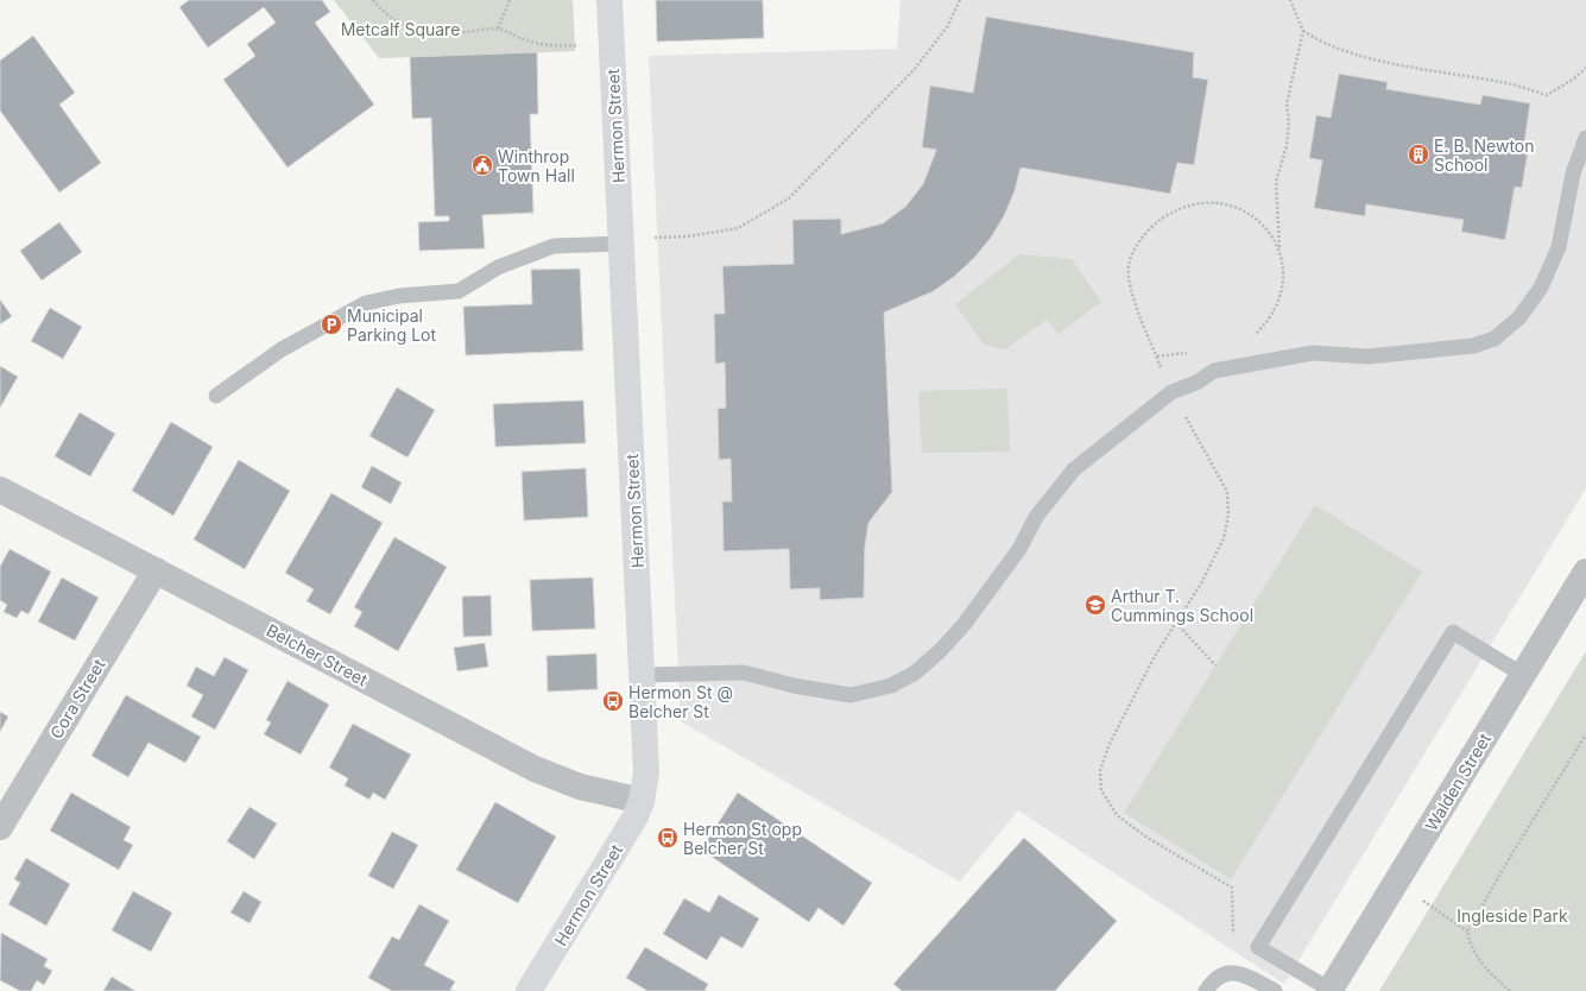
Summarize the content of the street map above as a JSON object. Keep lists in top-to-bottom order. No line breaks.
{"streets":{"street":["Hermon Street","Belcher Street","Cora Street","Walden Street"]},"crossings":[["Hermon Street","Belcher Street"],["Belcher Street","Cora Street"]],"parks":["Metcalf Square","Ingleside Park"],"places":{"building":["E. B. Newton School"],"public building":["Winthrop Town Hall"],"parking":["Municipal Parking Lot"],"school or university":["Arthur T. Cummings School"],"bus stop":["Hermon St @ Belcher St","Hermon St opp Belcher St"]}}
